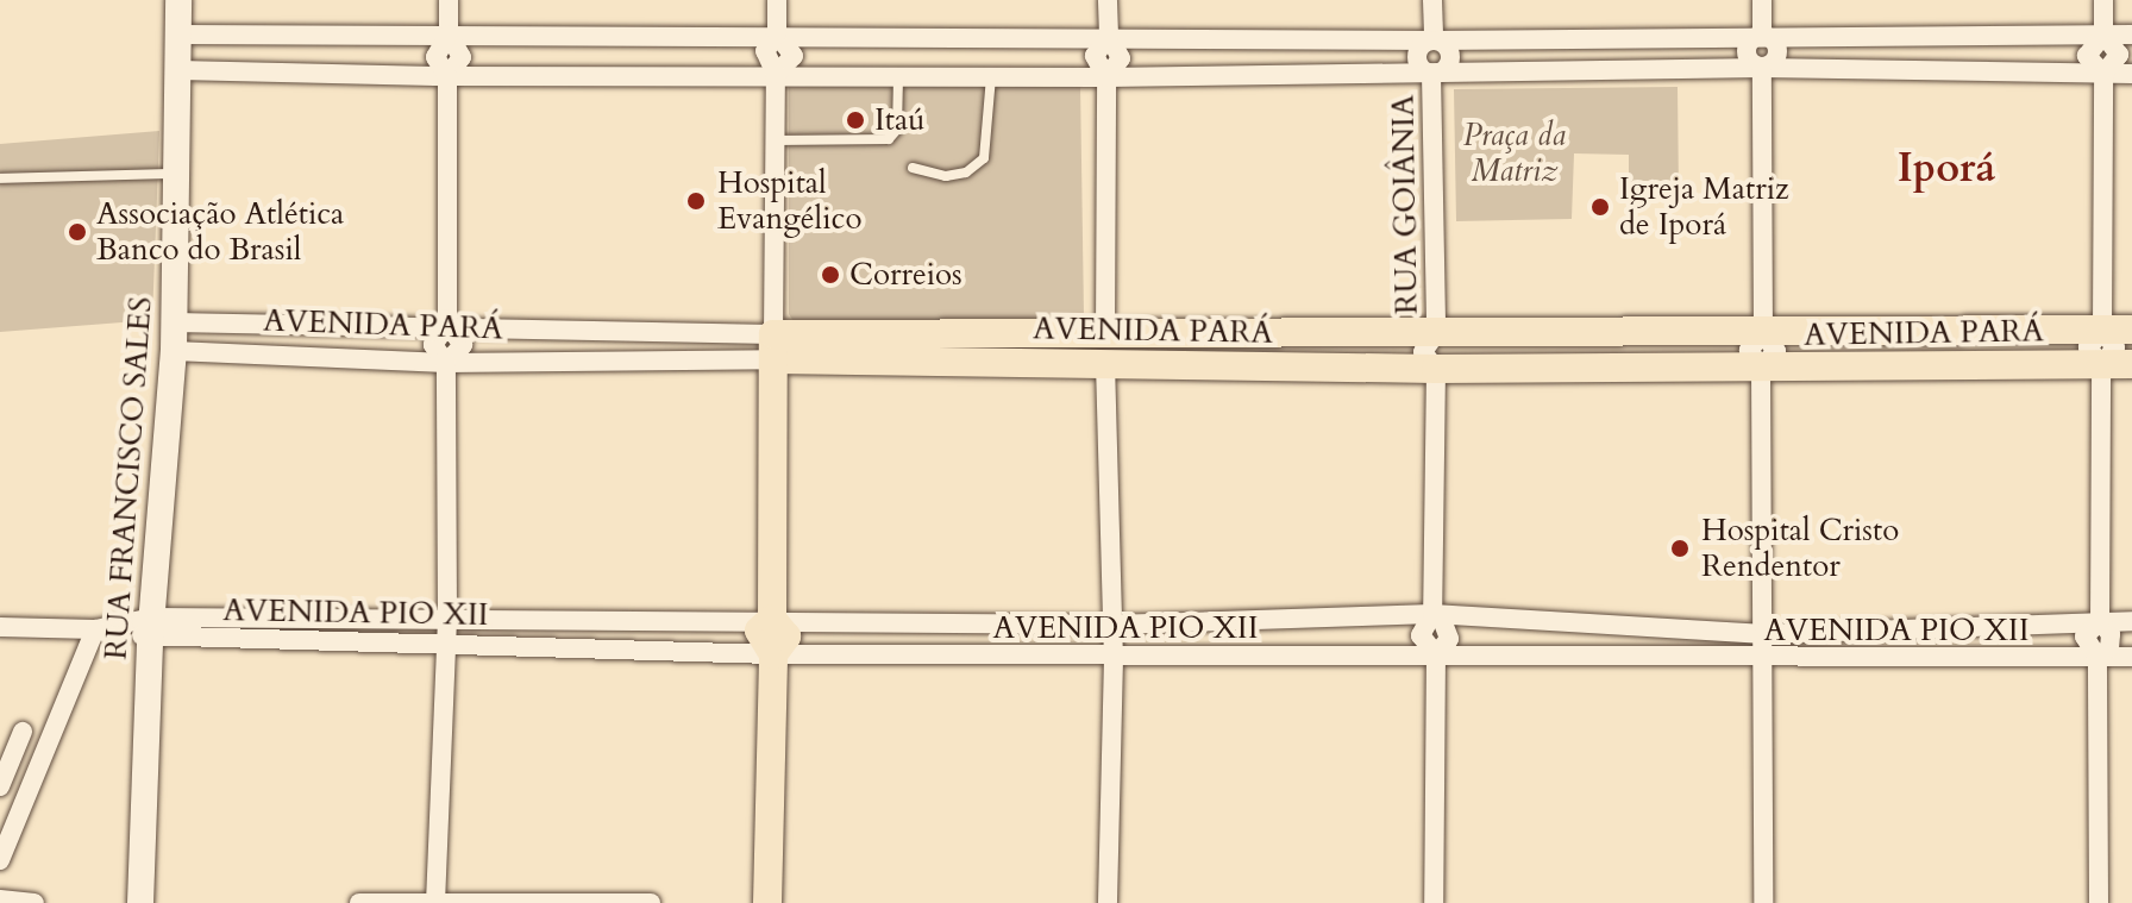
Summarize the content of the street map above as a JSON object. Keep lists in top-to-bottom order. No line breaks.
{"streets":{"main road":["AVENIDA PARÁ"],"street":["RUA GOIÂNIA","RUA FRANCISCO SALES","AVENIDA PIO XII"]},"crossings":[["RUA GOIÂNIA","AVENIDA PARÁ"],["RUA GOIÂNIA","AVENIDA PIO XII"],["AVENIDA PARÁ","RUA FRANCISCO SALES"],["RUA FRANCISCO SALES","AVENIDA PIO XII"]],"districts":["Iporá"],"parks":["Praça da Matriz"],"places":["Itaú","Hospital Evangélico","Igreja Matriz de Iporá","Associação Atlética Banco do Brasil","Correios","Hospital Cristo Rendentor"]}
